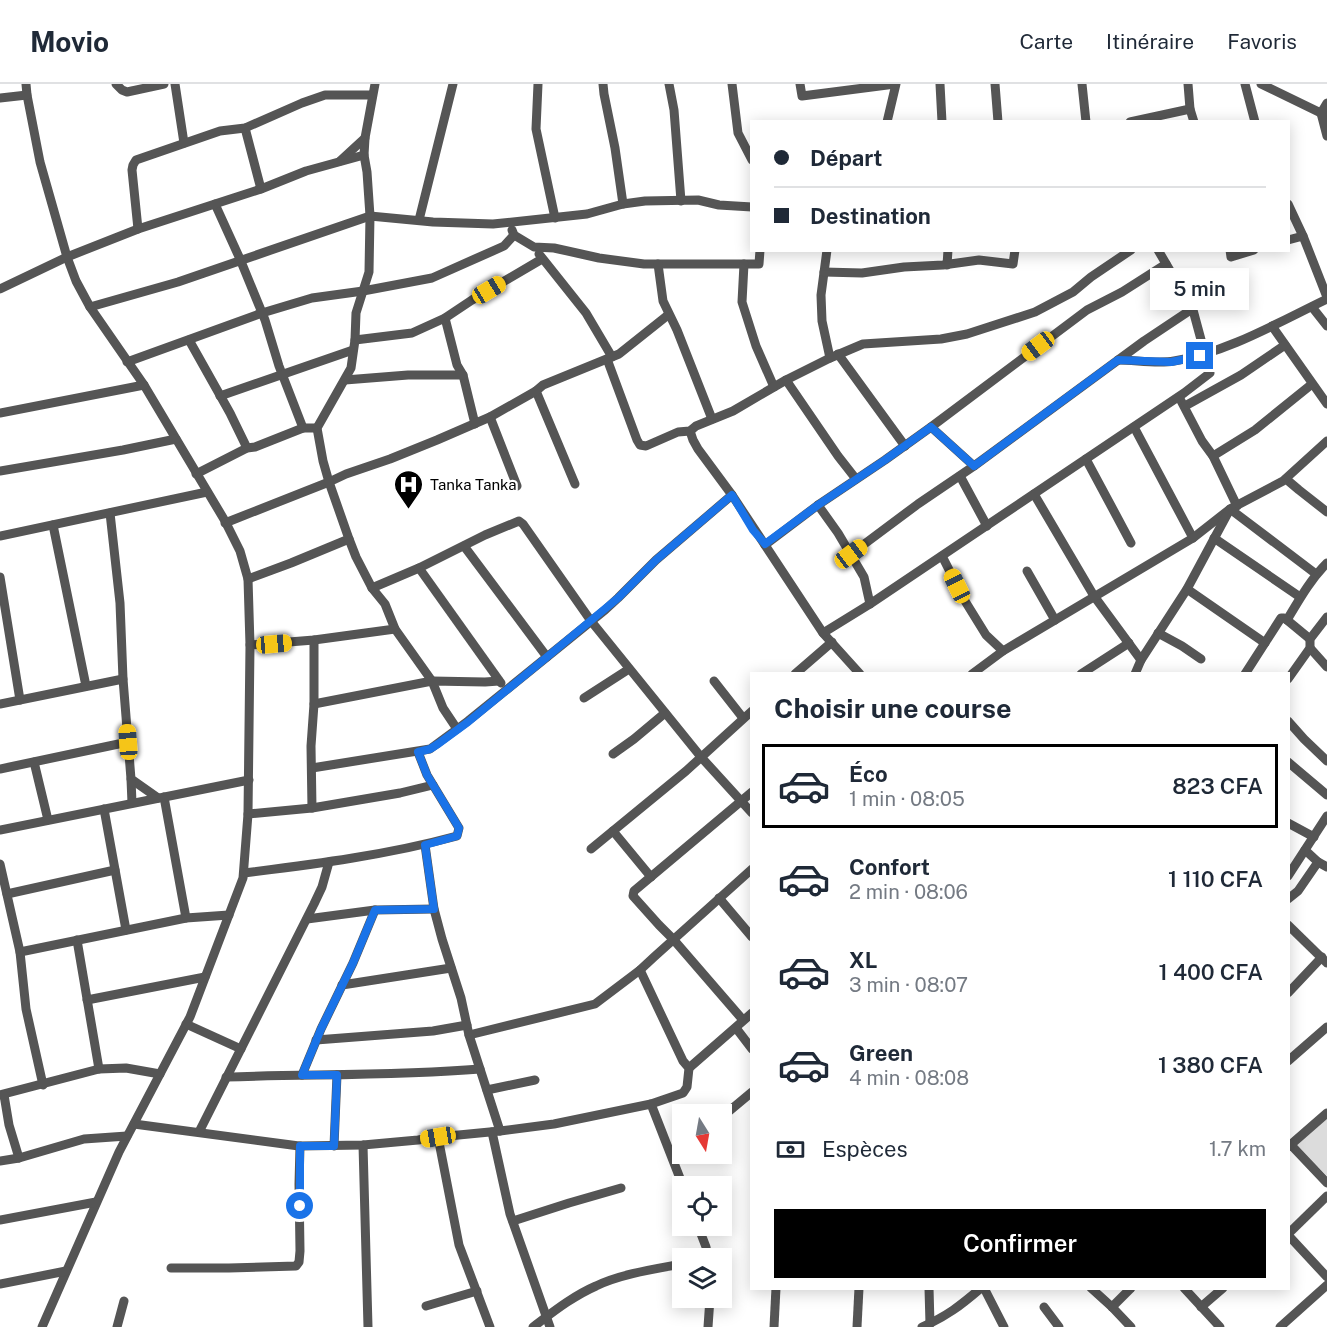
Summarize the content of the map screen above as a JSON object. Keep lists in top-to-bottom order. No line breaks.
{"places":{"hospital":["Tanka Tanka"]},"north":"bottom","page":{"header":"Movio","nav":["Carte","Itinéraire","Favoris"],"banner":["Départ","Destination"],"bubble":"5 min","heading":"Choisir une course","list":[{"name":"Éco","note":"1 min · 08:05","value":"823 CFA"},{"name":"Confort","note":"2 min · 08:06","value":"1 110 CFA"},{"name":"XL","note":"3 min · 08:07","value":"1 400 CFA"},{"name":"Green","note":"4 min · 08:08","value":"1 380 CFA"}],"pay":["Espèces","1.7 km"],"buttons":"Confirmer"}}
